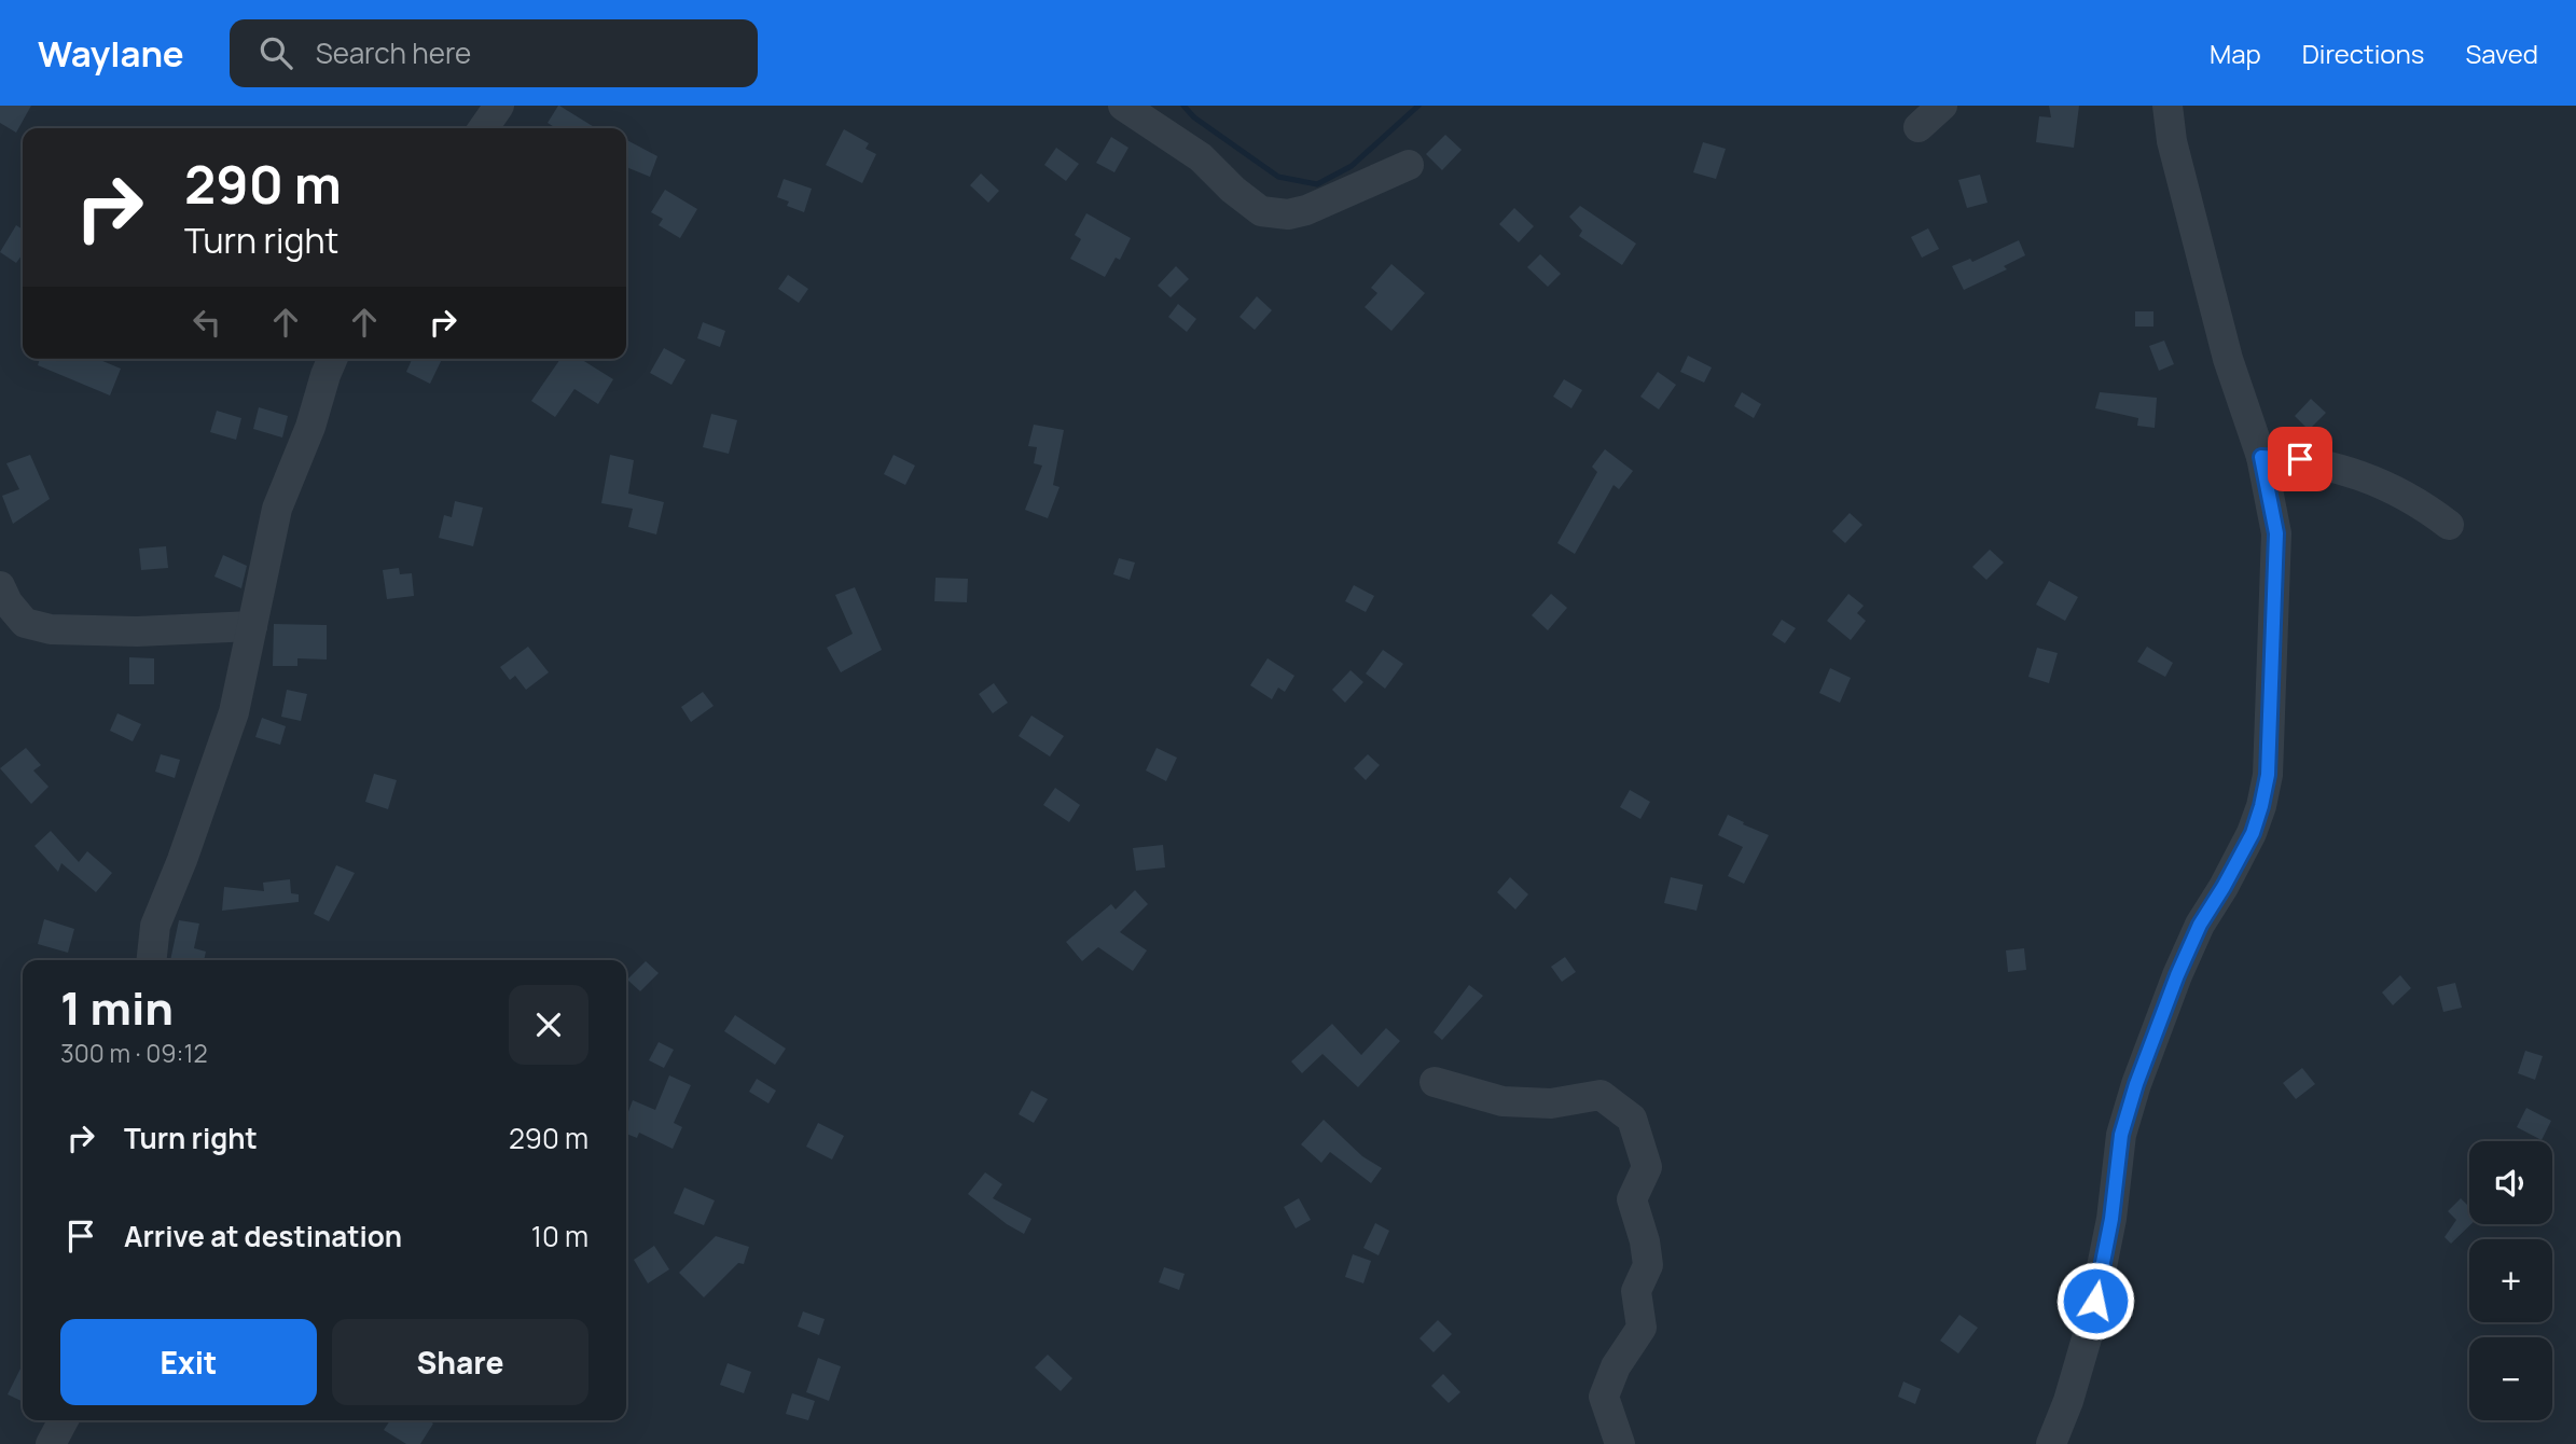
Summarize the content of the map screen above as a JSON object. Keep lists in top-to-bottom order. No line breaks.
{"page":{"header":"Waylane","search":"Search here","nav":["Map","Directions","Saved"],"turn":["290 m","Turn right"],"heading":["1 min","300 m · 09:12"],"list":[{"name":"Turn right","value":"290 m"},{"name":"Arrive at destination","value":"10 m"}],"map_buttons":["+","−"],"buttons":["Exit","Share"]}}
